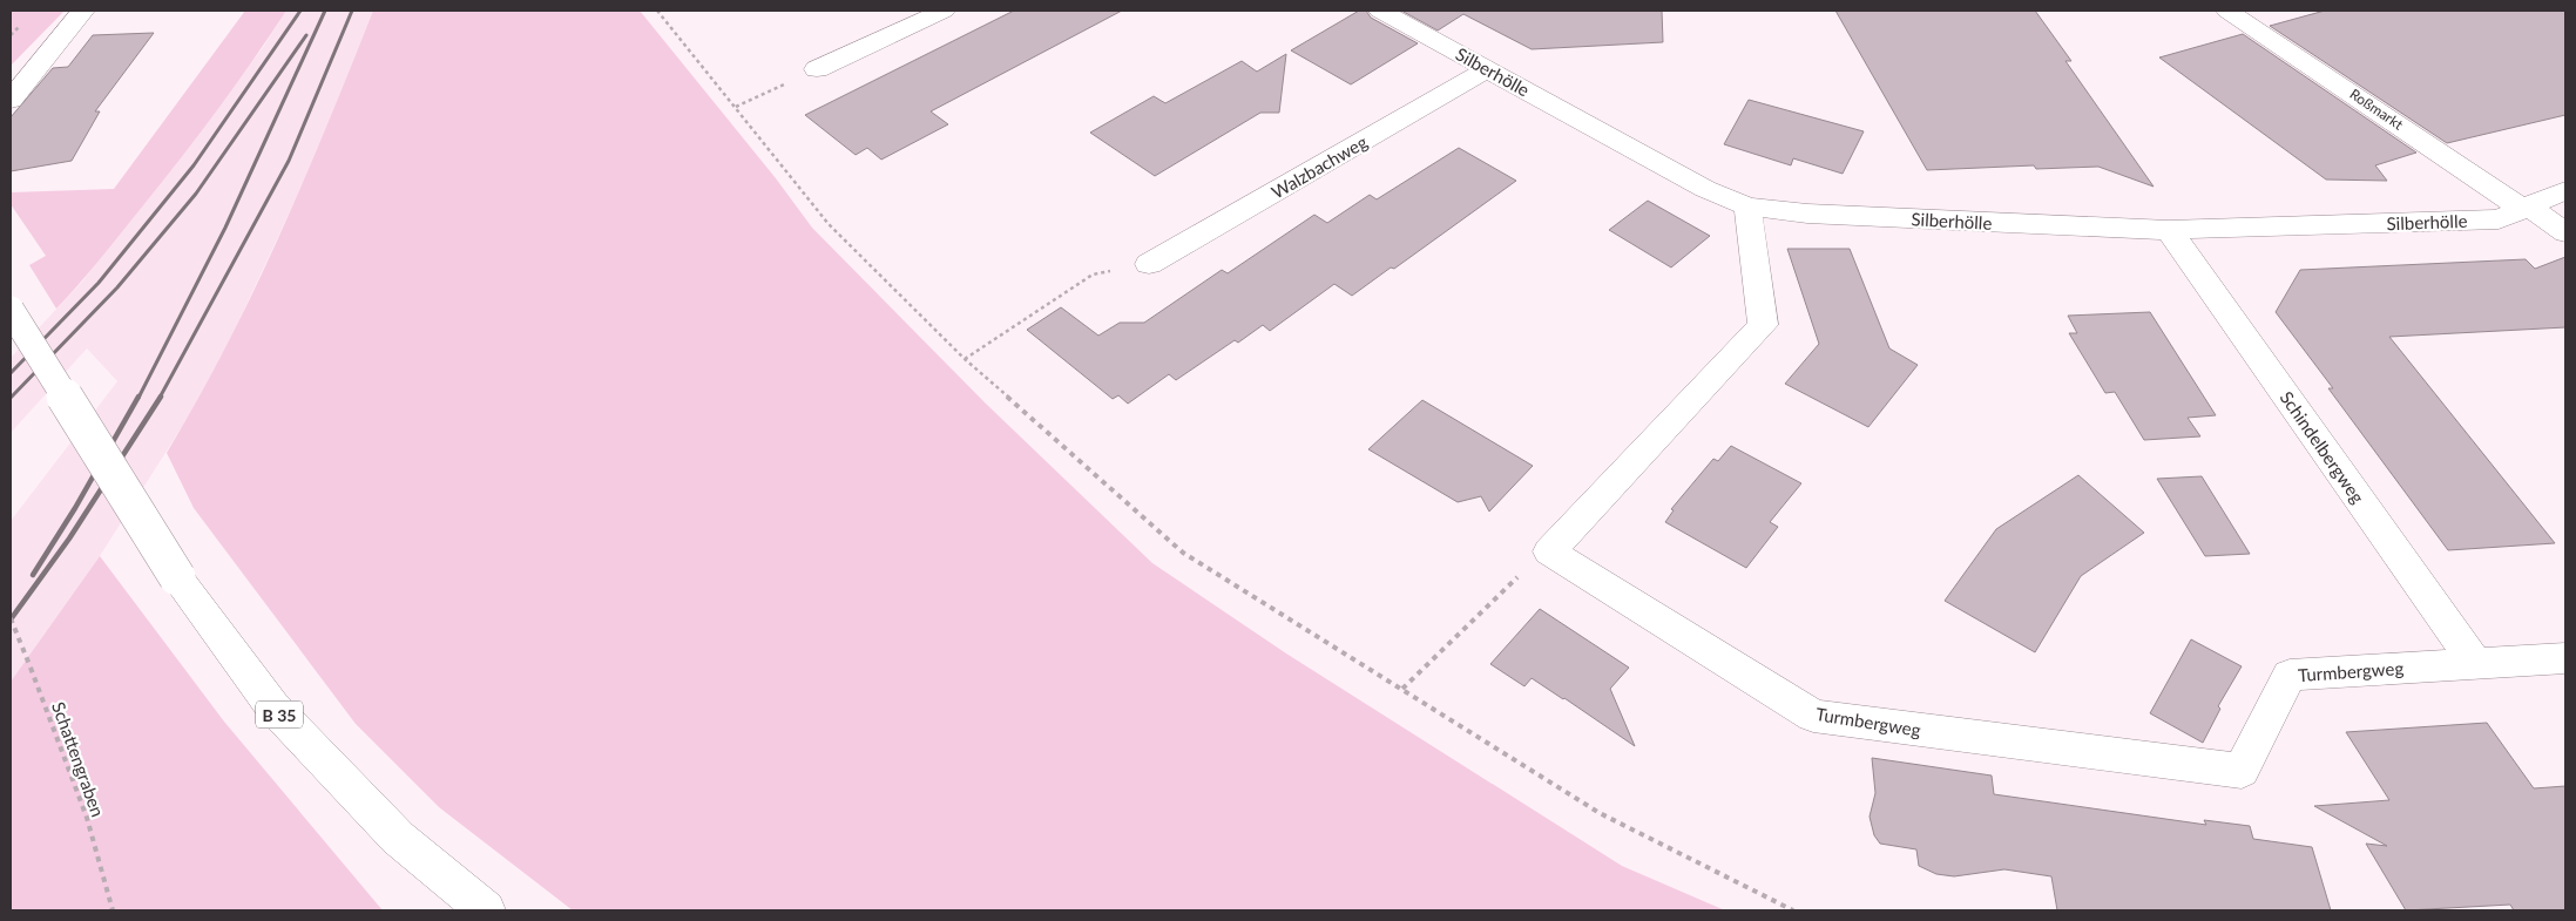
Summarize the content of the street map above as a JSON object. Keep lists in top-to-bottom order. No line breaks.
{"streets":{"street":["Silberhölle","Roßmarkt","Walzbachweg","Schindelbergweg","Turmbergweg","B 35"],"path":["Schattengraben"]},"crossings":[["Silberhölle","Roßmarkt"],["Silberhölle","Walzbachweg"],["Silberhölle","Schindelbergweg"],["Schindelbergweg","Turmbergweg"]]}
